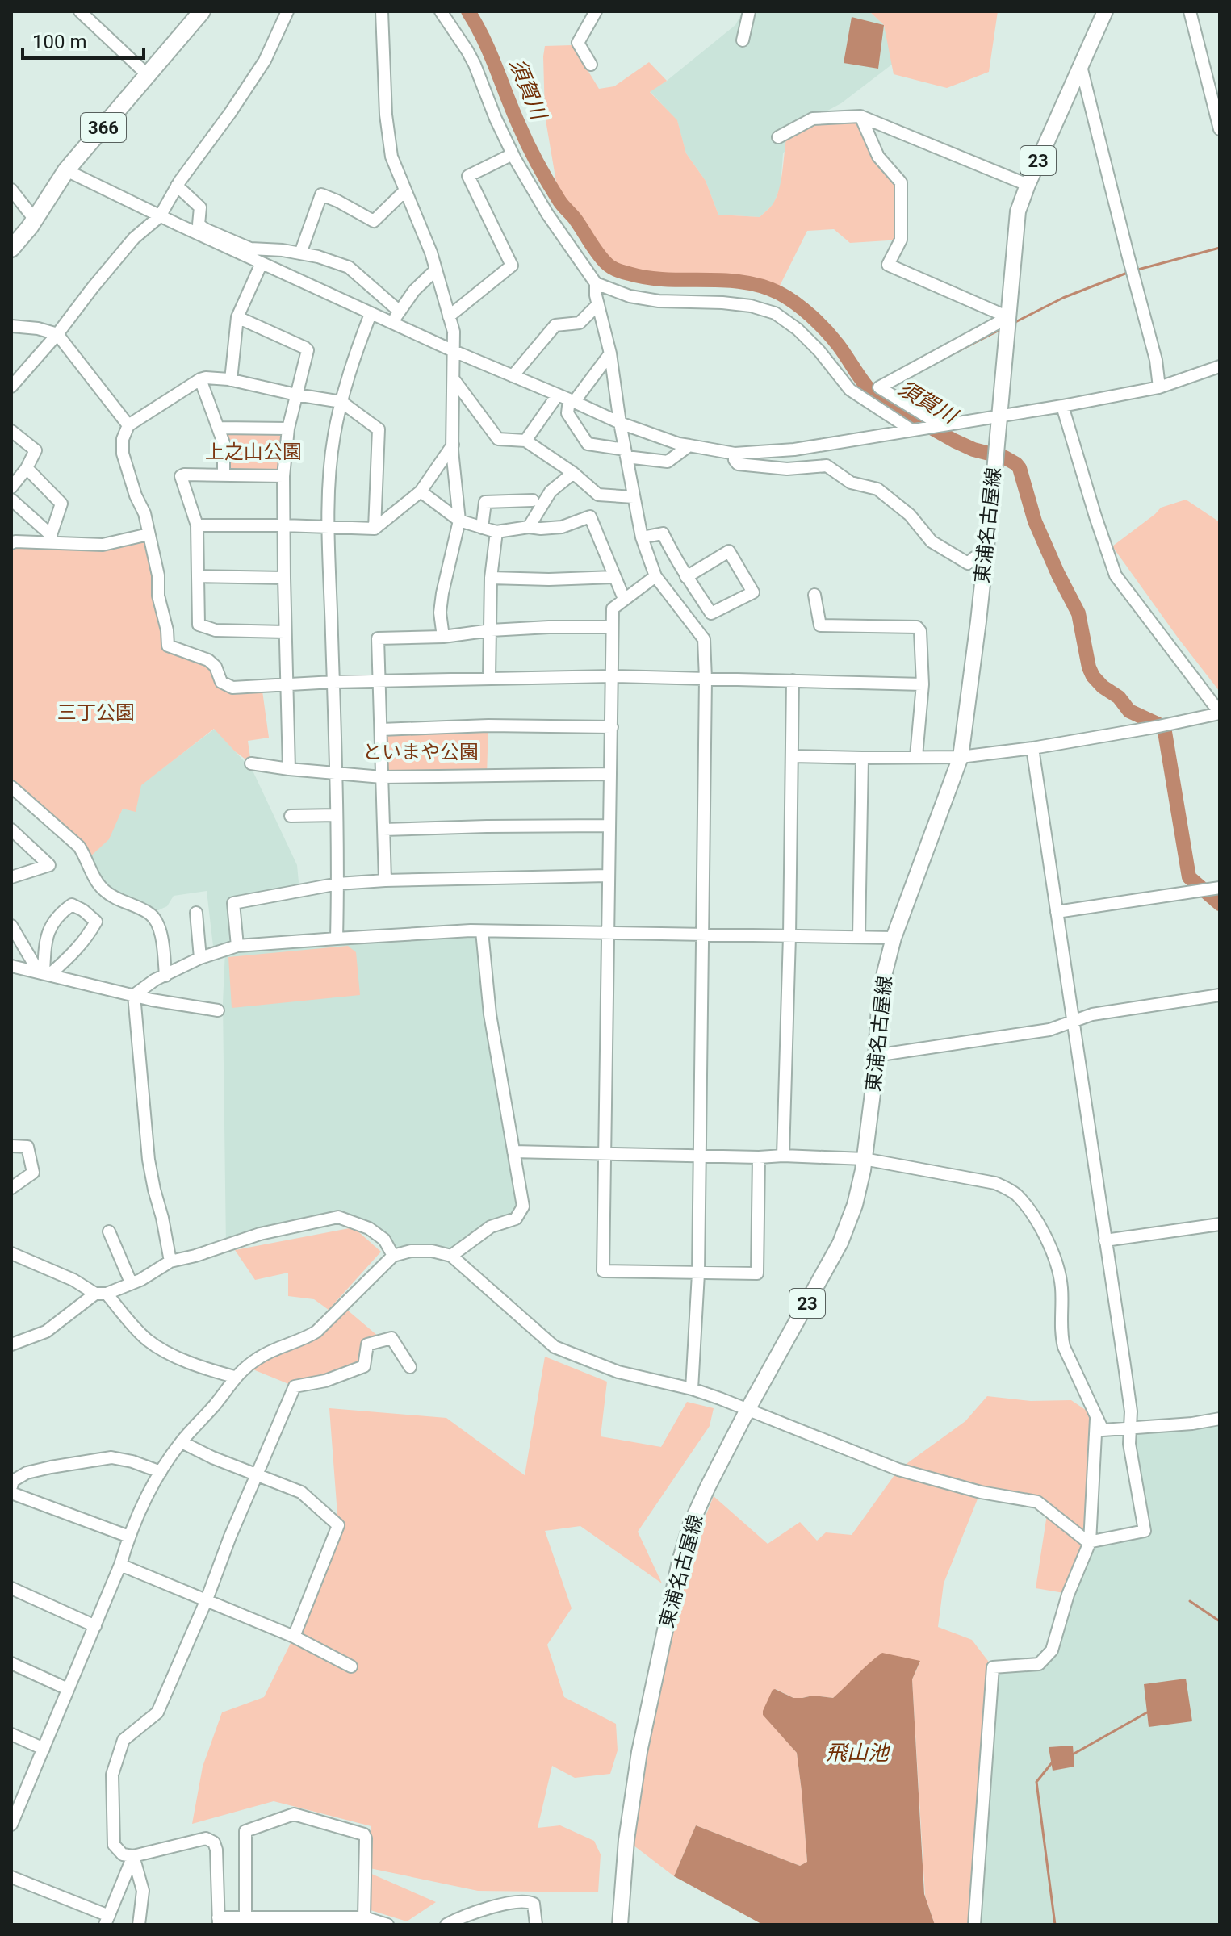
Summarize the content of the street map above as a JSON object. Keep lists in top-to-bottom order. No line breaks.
{"streets":{"highway":["366"],"main road":["23","東浦名古屋線"]},"water":["須賀川","飛山池"],"parks":["上之山公園","三丁公園","といまや公園"],"scale_bar":"100 m"}
